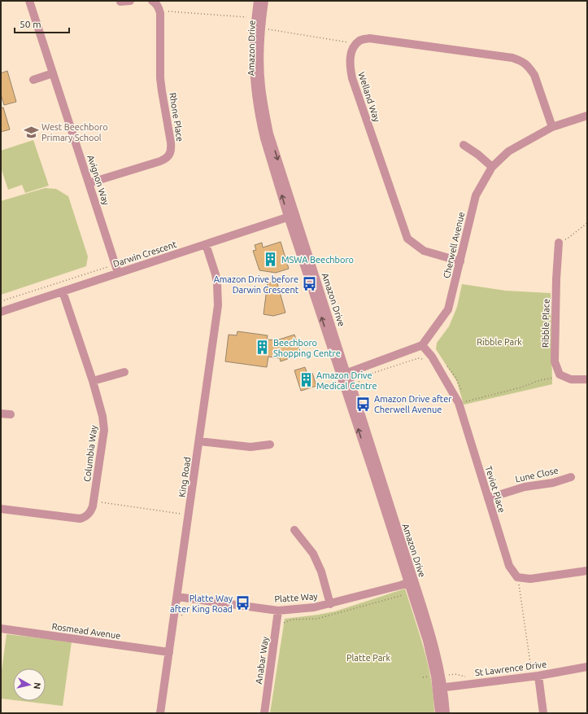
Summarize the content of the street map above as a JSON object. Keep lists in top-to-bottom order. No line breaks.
{"streets":{"street":["Amazon Drive","Welland Way","Rhone Place","Avignon Way","Cherwell Avenue","Darwin Crescent","Ribble Place","Columbia Way","Lune Close","King Road","Teviot Place","Platte Way","Rosmead Avenue","Anabar Way","St Lawrence Drive"]},"crossings":[["Amazon Drive","Darwin Crescent"],["Amazon Drive","Platte Way"],["Amazon Drive","St Lawrence Drive"],["Welland Way","Cherwell Avenue"],["Rhone Place","Avignon Way"],["Avignon Way","Darwin Crescent"],["Cherwell Avenue","Teviot Place"],["Darwin Crescent","Columbia Way"],["Darwin Crescent","King Road"],["Lune Close","Teviot Place"],["King Road","Platte Way"],["King Road","Rosmead Avenue"],["Platte Way","Anabar Way"]],"parks":["Ribble Park","Platte Park"],"places":{"school or university":["West Beechboro Primary School"],"building":["MSWA Beechboro","Beechboro Shopping Centre","Amazon Drive Medical Centre"],"bus stop":["Amazon Drive before Darwin Crescent","Amazon Drive after Cherwell Avenue","Platte Way after King Road"]},"scale_bar":"50 m","north":"right"}
